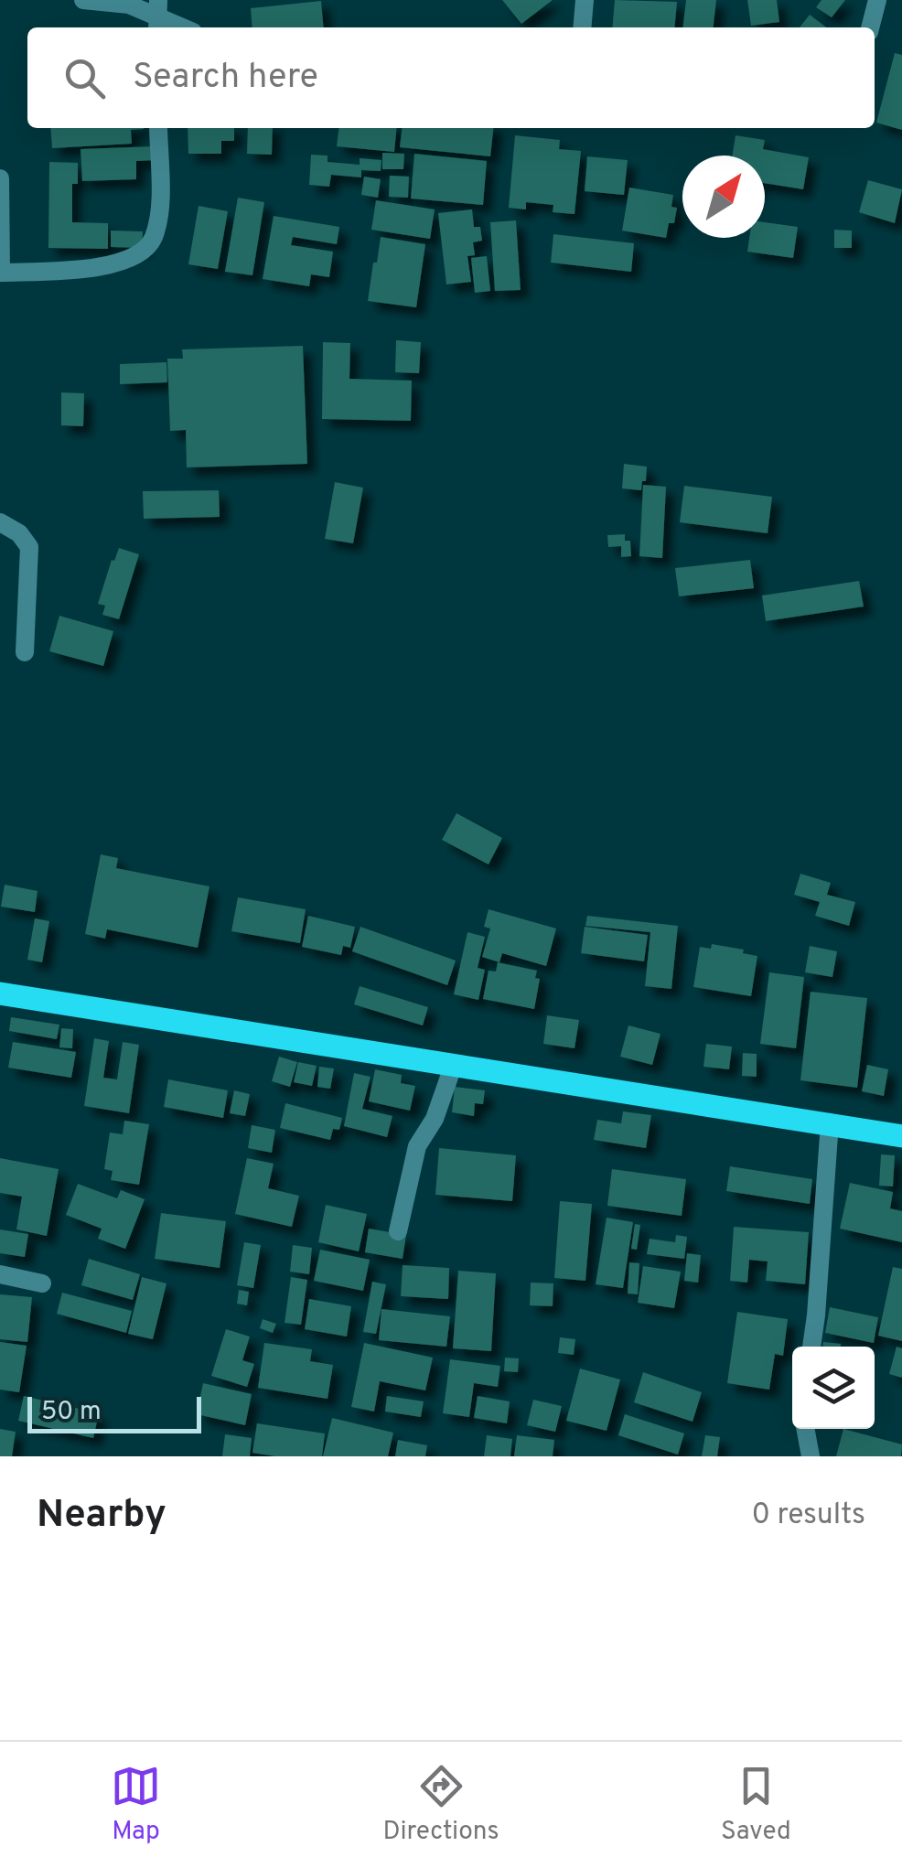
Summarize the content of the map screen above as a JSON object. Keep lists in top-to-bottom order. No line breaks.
{"scale_bar":"50 m","north":"top right","page":{"search":"Search here","scale":"50 m","heading":["Nearby","0 results"],"nav":["Map","Directions","Saved"]}}
